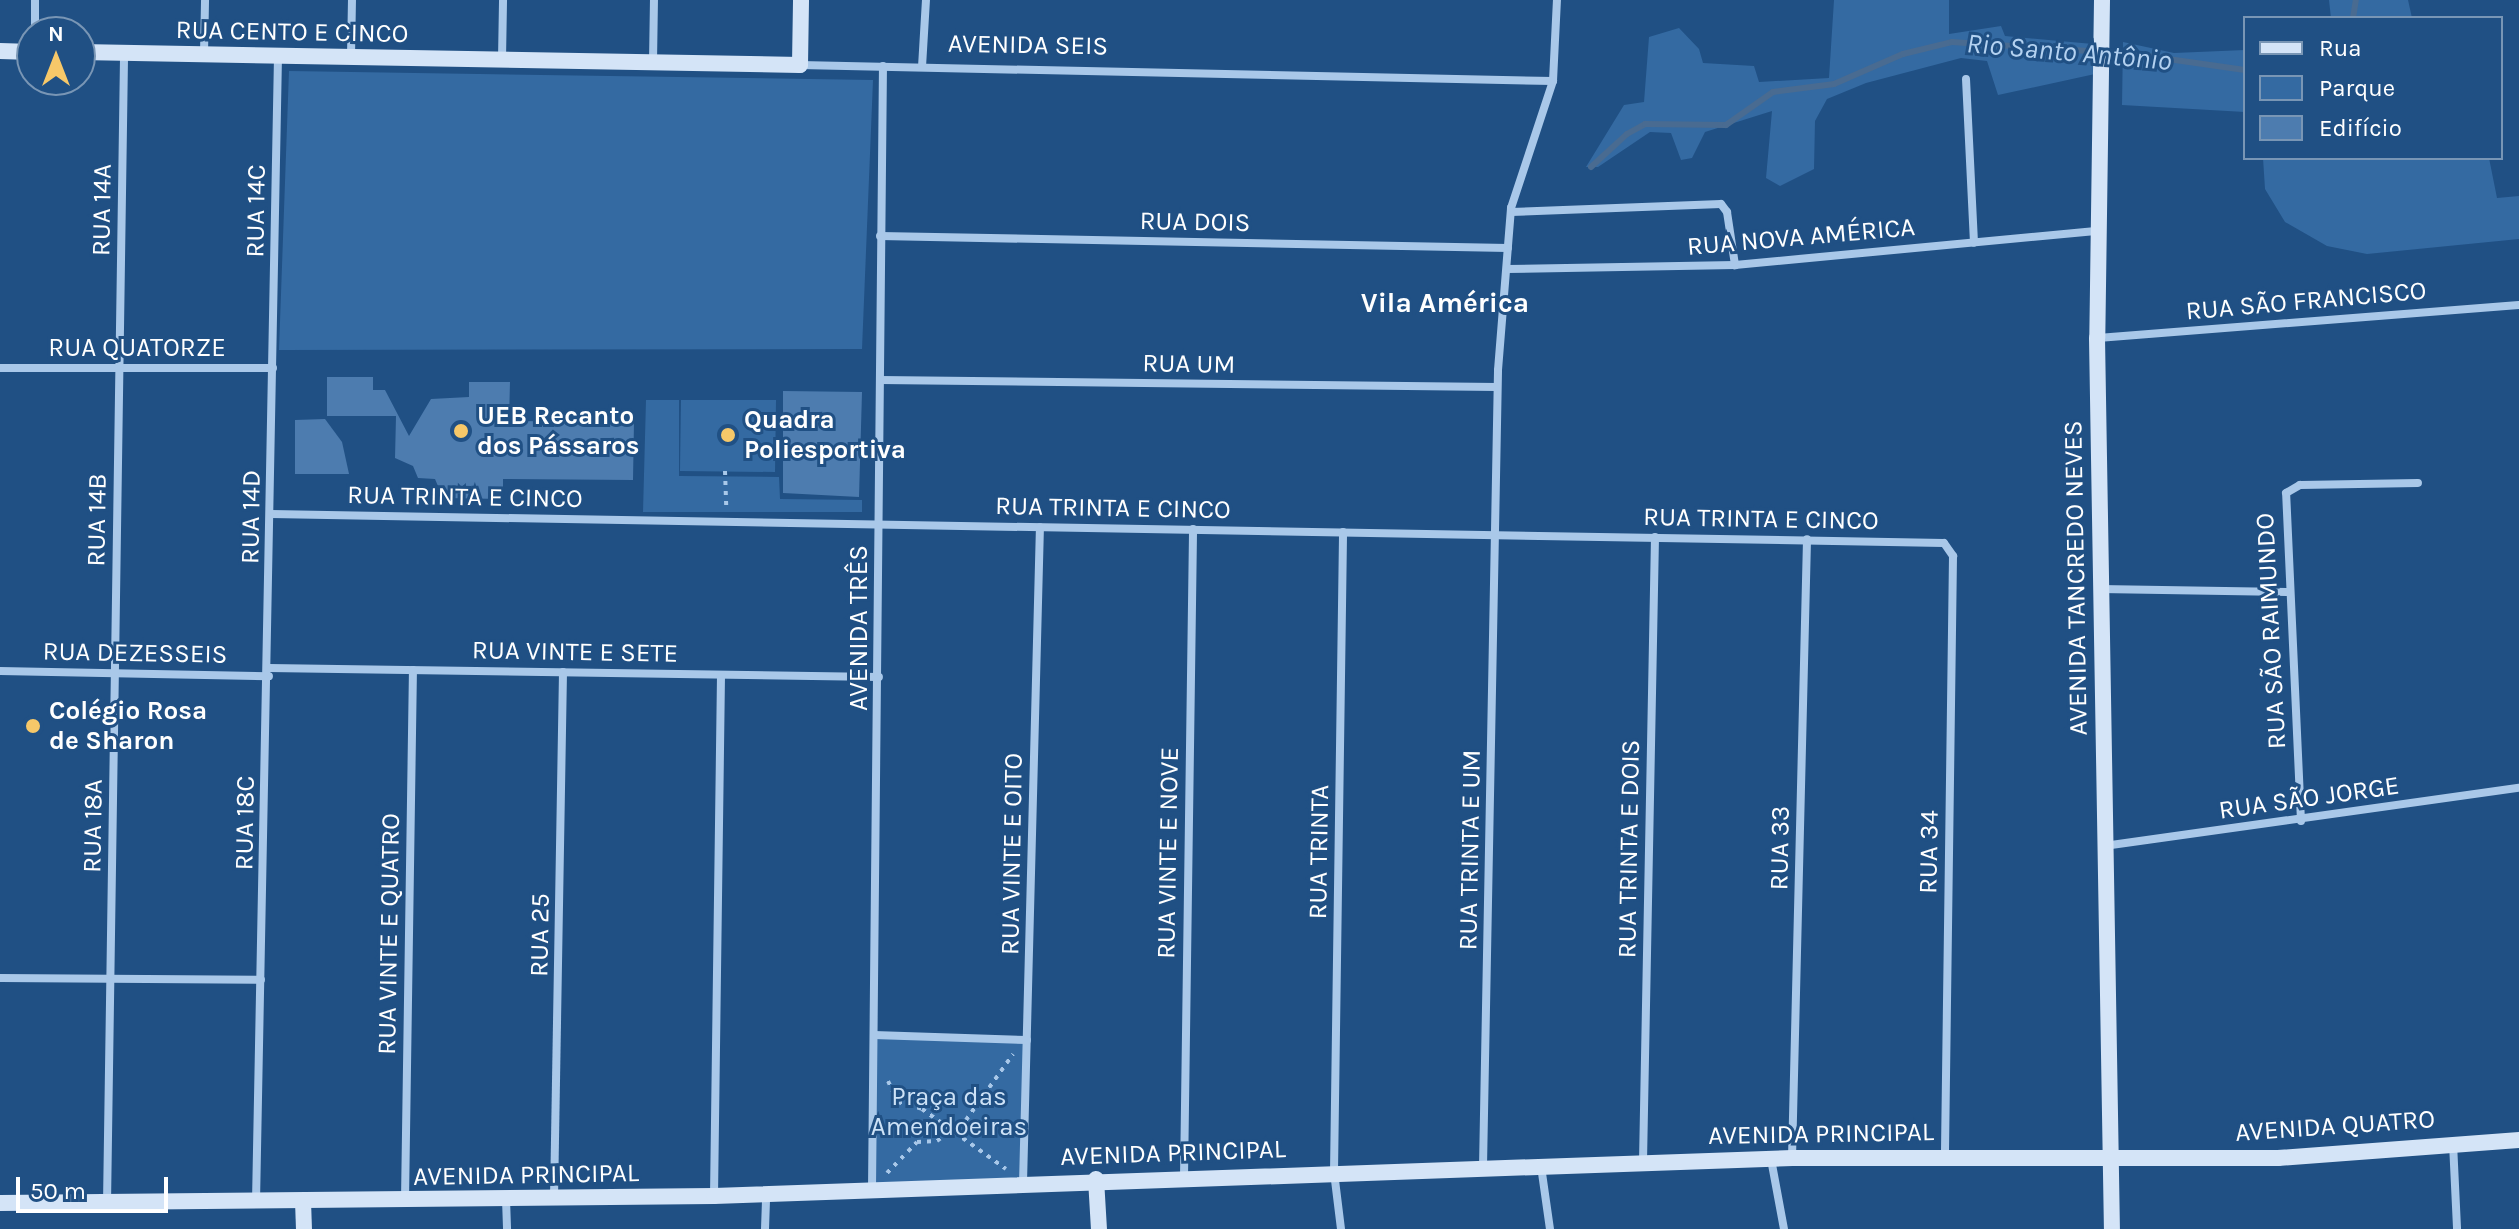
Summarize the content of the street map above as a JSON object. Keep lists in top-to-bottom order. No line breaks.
{"streets":{"main road":["RUA CENTO E CINCO","AVENIDA SEIS","AVENIDA TANCREDO NEVES","AVENIDA QUATRO","AVENIDA PRINCIPAL"],"street":["RUA 14A","RUA 14C","RUA DOIS","RUA NOVA AMÉRICA","RUA SÃO FRANCISCO","RUA QUATORZE","RUA UM","RUA TRINTA E CINCO","RUA 14D","RUA 14B","AVENIDA TRÊS","RUA SÃO RAIMUNDO","RUA VINTE E SETE","RUA DEZESSEIS","RUA SÃO JORGE","RUA 18C","RUA 18A","RUA 33","RUA TRINTA E DOIS","RUA TRINTA E UM","RUA TRINTA","RUA 34","RUA VINTE E NOVE","RUA VINTE E OITO","RUA VINTE E QUATRO","RUA 25"]},"crossings":[["RUA CENTO E CINCO","AVENIDA SEIS"],["RUA CENTO E CINCO","RUA 14A"],["RUA CENTO E CINCO","RUA 14C"],["AVENIDA SEIS","AVENIDA TRÊS"],["AVENIDA SEIS","RUA TRINTA E UM"],["RUA 14A","RUA QUATORZE"],["RUA 14A","RUA 14B"],["RUA 14C","RUA QUATORZE"],["RUA 14C","RUA 14D"],["RUA DOIS","AVENIDA TRÊS"],["RUA DOIS","RUA TRINTA E UM"],["RUA NOVA AMÉRICA","AVENIDA TANCREDO NEVES"],["RUA NOVA AMÉRICA","RUA TRINTA E UM"],["RUA SÃO FRANCISCO","AVENIDA TANCREDO NEVES"],["RUA QUATORZE","RUA 14D"],["RUA QUATORZE","RUA 14B"],["RUA UM","AVENIDA TRÊS"],["RUA UM","RUA TRINTA E UM"],["RUA TRINTA E CINCO","RUA 14D"],["RUA TRINTA E CINCO","AVENIDA TRÊS"],["RUA TRINTA E CINCO","RUA 33"],["RUA TRINTA E CINCO","RUA TRINTA E DOIS"],["RUA TRINTA E CINCO","RUA TRINTA E UM"],["RUA TRINTA E CINCO","RUA TRINTA"],["RUA TRINTA E CINCO","RUA 34"],["RUA TRINTA E CINCO","RUA VINTE E NOVE"],["RUA TRINTA E CINCO","RUA VINTE E OITO"],["RUA 14D","RUA VINTE E SETE"],["RUA 14D","RUA DEZESSEIS"],["RUA 14D","RUA 18C"],["RUA 14B","RUA DEZESSEIS"],["RUA 14B","RUA 18A"],["AVENIDA TANCREDO NEVES","RUA SÃO JORGE"],["AVENIDA TANCREDO NEVES","AVENIDA QUATRO"],["AVENIDA TANCREDO NEVES","AVENIDA PRINCIPAL"],["AVENIDA TRÊS","RUA VINTE E SETE"],["AVENIDA TRÊS","AVENIDA PRINCIPAL"],["RUA SÃO RAIMUNDO","RUA SÃO JORGE"],["RUA VINTE E SETE","RUA DEZESSEIS"],["RUA VINTE E SETE","RUA 18C"],["RUA VINTE E SETE","RUA VINTE E QUATRO"],["RUA VINTE E SETE","RUA 25"],["RUA DEZESSEIS","RUA 18C"],["RUA DEZESSEIS","RUA 18A"],["RUA 18C","AVENIDA PRINCIPAL"],["RUA 18A","AVENIDA PRINCIPAL"],["RUA 33","AVENIDA PRINCIPAL"],["RUA TRINTA E DOIS","AVENIDA PRINCIPAL"],["RUA TRINTA E UM","AVENIDA PRINCIPAL"],["RUA TRINTA","AVENIDA PRINCIPAL"],["RUA 34","AVENIDA PRINCIPAL"],["RUA VINTE E NOVE","AVENIDA PRINCIPAL"],["RUA VINTE E OITO","AVENIDA PRINCIPAL"],["RUA VINTE E QUATRO","AVENIDA PRINCIPAL"],["RUA 25","AVENIDA PRINCIPAL"],["AVENIDA QUATRO","AVENIDA PRINCIPAL"]],"districts":["Vila América"],"water":["Rio Santo Antônio"],"parks":["Praça das Amendoeiras"],"places":["UEB Recanto dos Pássaros","Quadra Poliesportiva","Colégio Rosa de Sharon"],"legend":["Rua","Parque","Edifício"],"scale_bar":"50 m","north":"top"}
